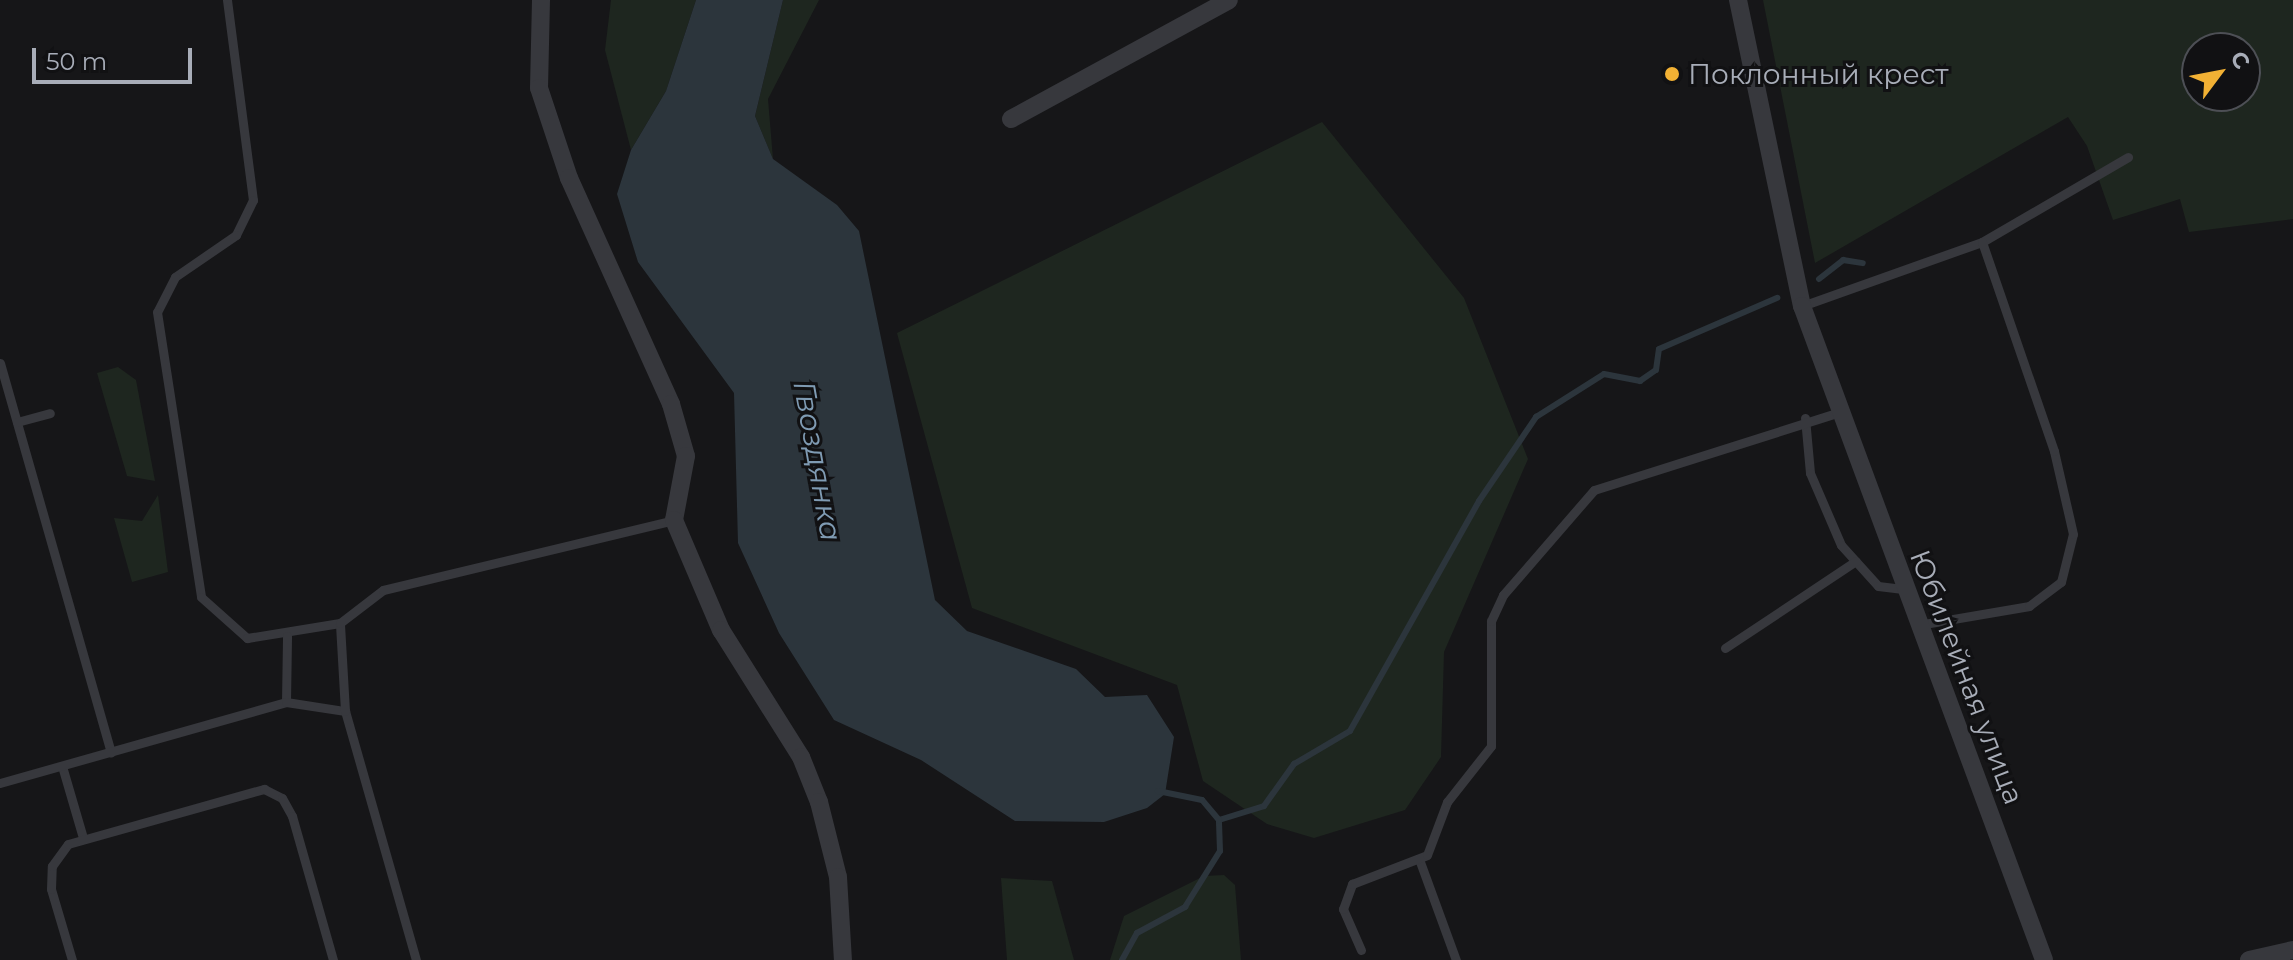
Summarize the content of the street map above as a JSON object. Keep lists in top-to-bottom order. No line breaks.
{"streets":{"street":["Юбилейная улица"]},"water":["Гвоздянка"],"places":["Поклонный крест"],"scale_bar":"50 m","north":"top right"}
